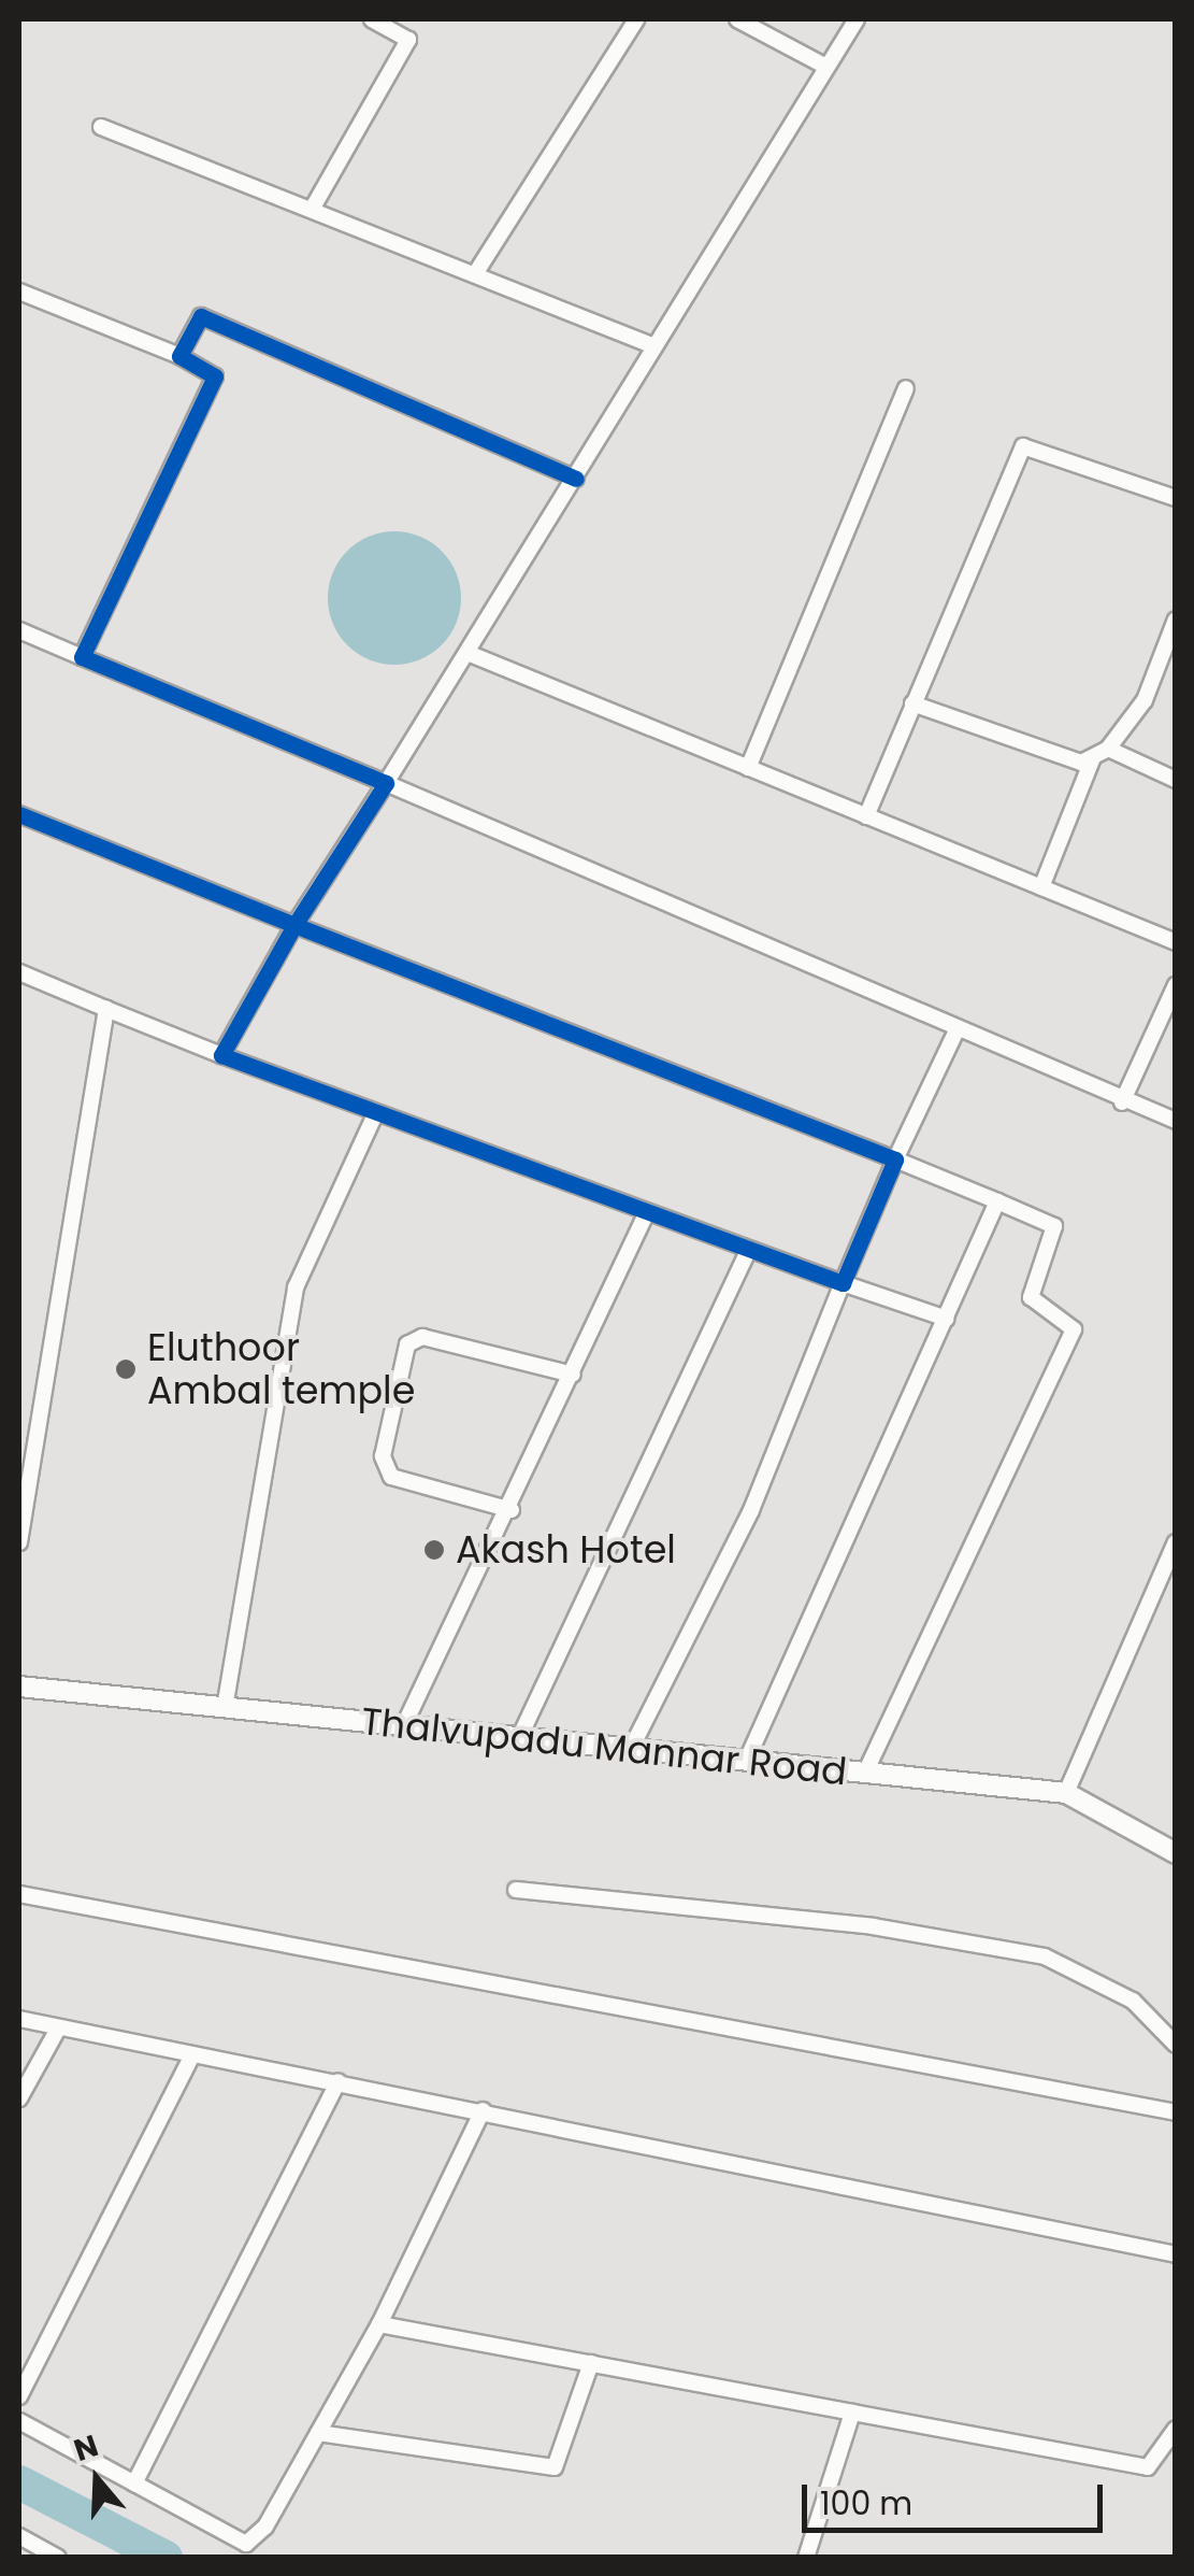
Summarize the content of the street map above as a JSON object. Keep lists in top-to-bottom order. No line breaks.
{"streets":{"street":["Thalvupadu Mannar Road"]},"places":["Eluthoor Ambal temple","Akash Hotel"],"scale_bar":"100 m","north":"top"}
